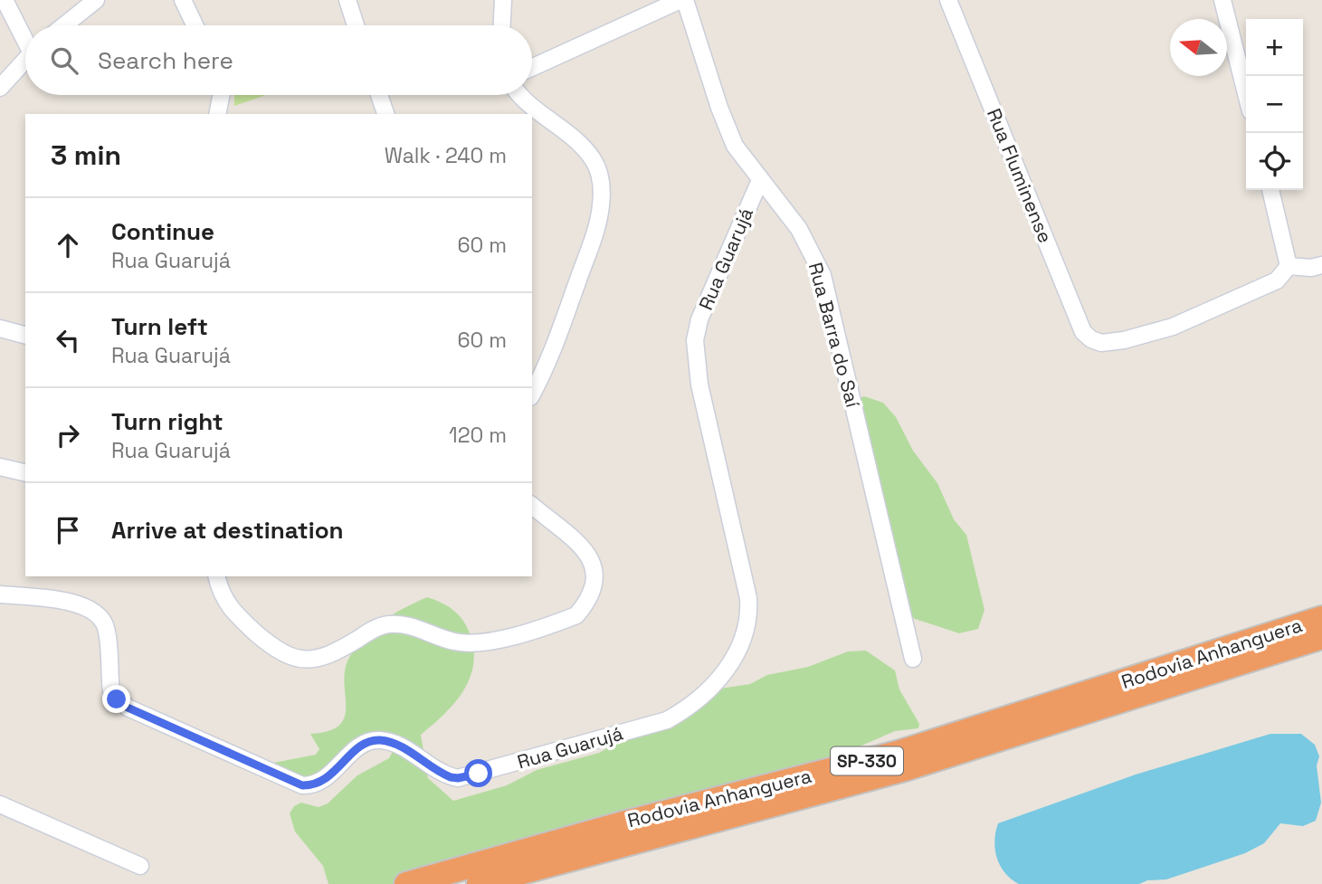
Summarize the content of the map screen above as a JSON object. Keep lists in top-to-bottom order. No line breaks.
{"streets":{"highway":["Rodovia Anhanguera","SP-330"],"street":["Rua Fluminense","Rua Guarujá","Rua Barra do Saí"]},"crossings":[["Rua Guarujá","Rua Barra do Saí"]],"north":"left","page":{"map_buttons":["+","−"],"search":"Search here","heading":["3 min","Walk · 240 m"],"list":[["Continue","Rua Guarujá","60 m"],["Turn left","Rua Guarujá","60 m"],["Turn right","Rua Guarujá","120 m"],"Arrive at destination"]}}
